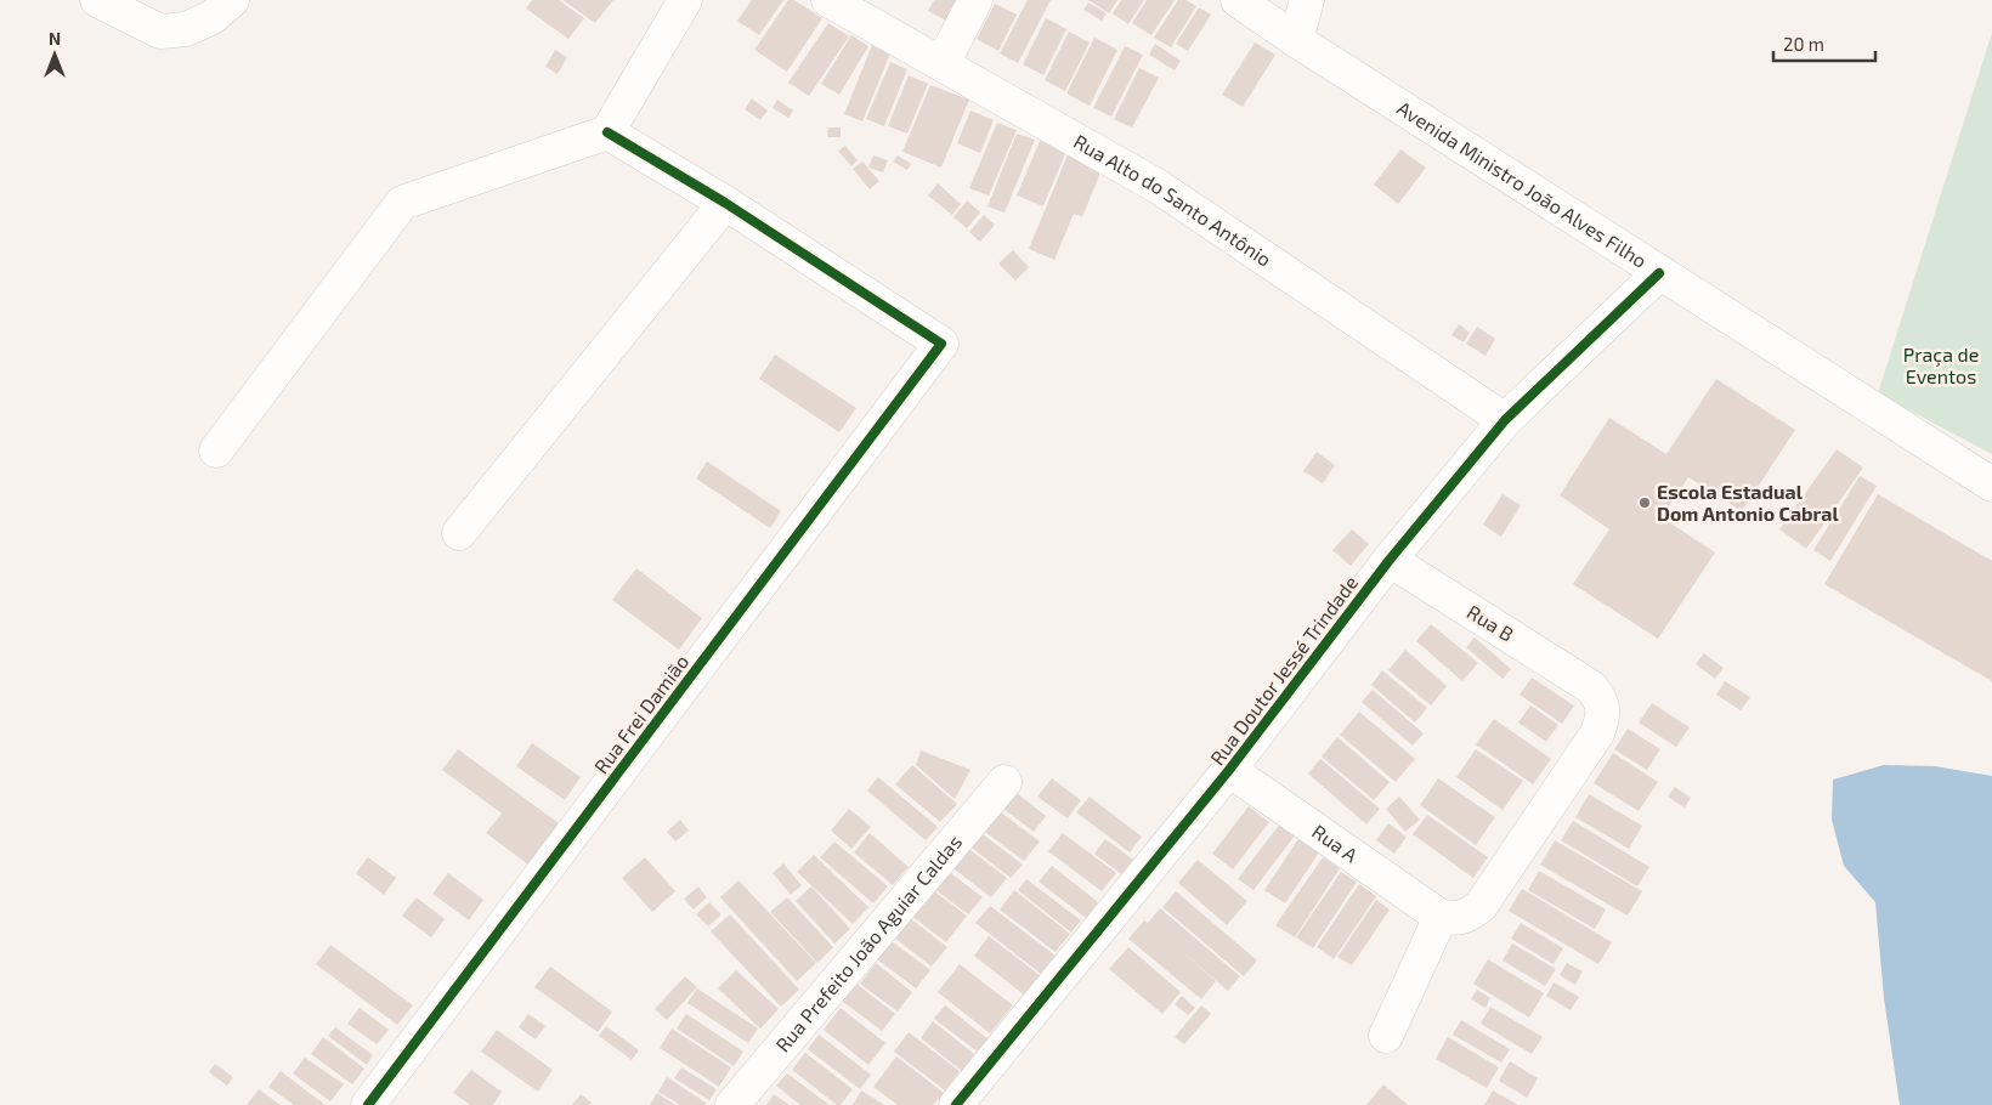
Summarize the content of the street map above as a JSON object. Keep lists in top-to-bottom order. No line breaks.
{"streets":{"street":["Avenida Ministro João Alves Filho","Rua Alto do Santo Antônio","Rua B","Rua Doutor Jessé Trindade","Rua Frei Damião","Rua A","Rua Prefeito João Aguiar Caldas"]},"crossings":[["Avenida Ministro João Alves Filho","Rua Doutor Jessé Trindade"],["Rua Alto do Santo Antônio","Rua Doutor Jessé Trindade"],["Rua B","Rua Doutor Jessé Trindade"],["Rua B","Rua A"],["Rua Doutor Jessé Trindade","Rua A"]],"parks":["Praça de Eventos"],"places":["Escola Estadual Dom Antonio Cabral"],"scale_bar":"20 m","north":"top"}
